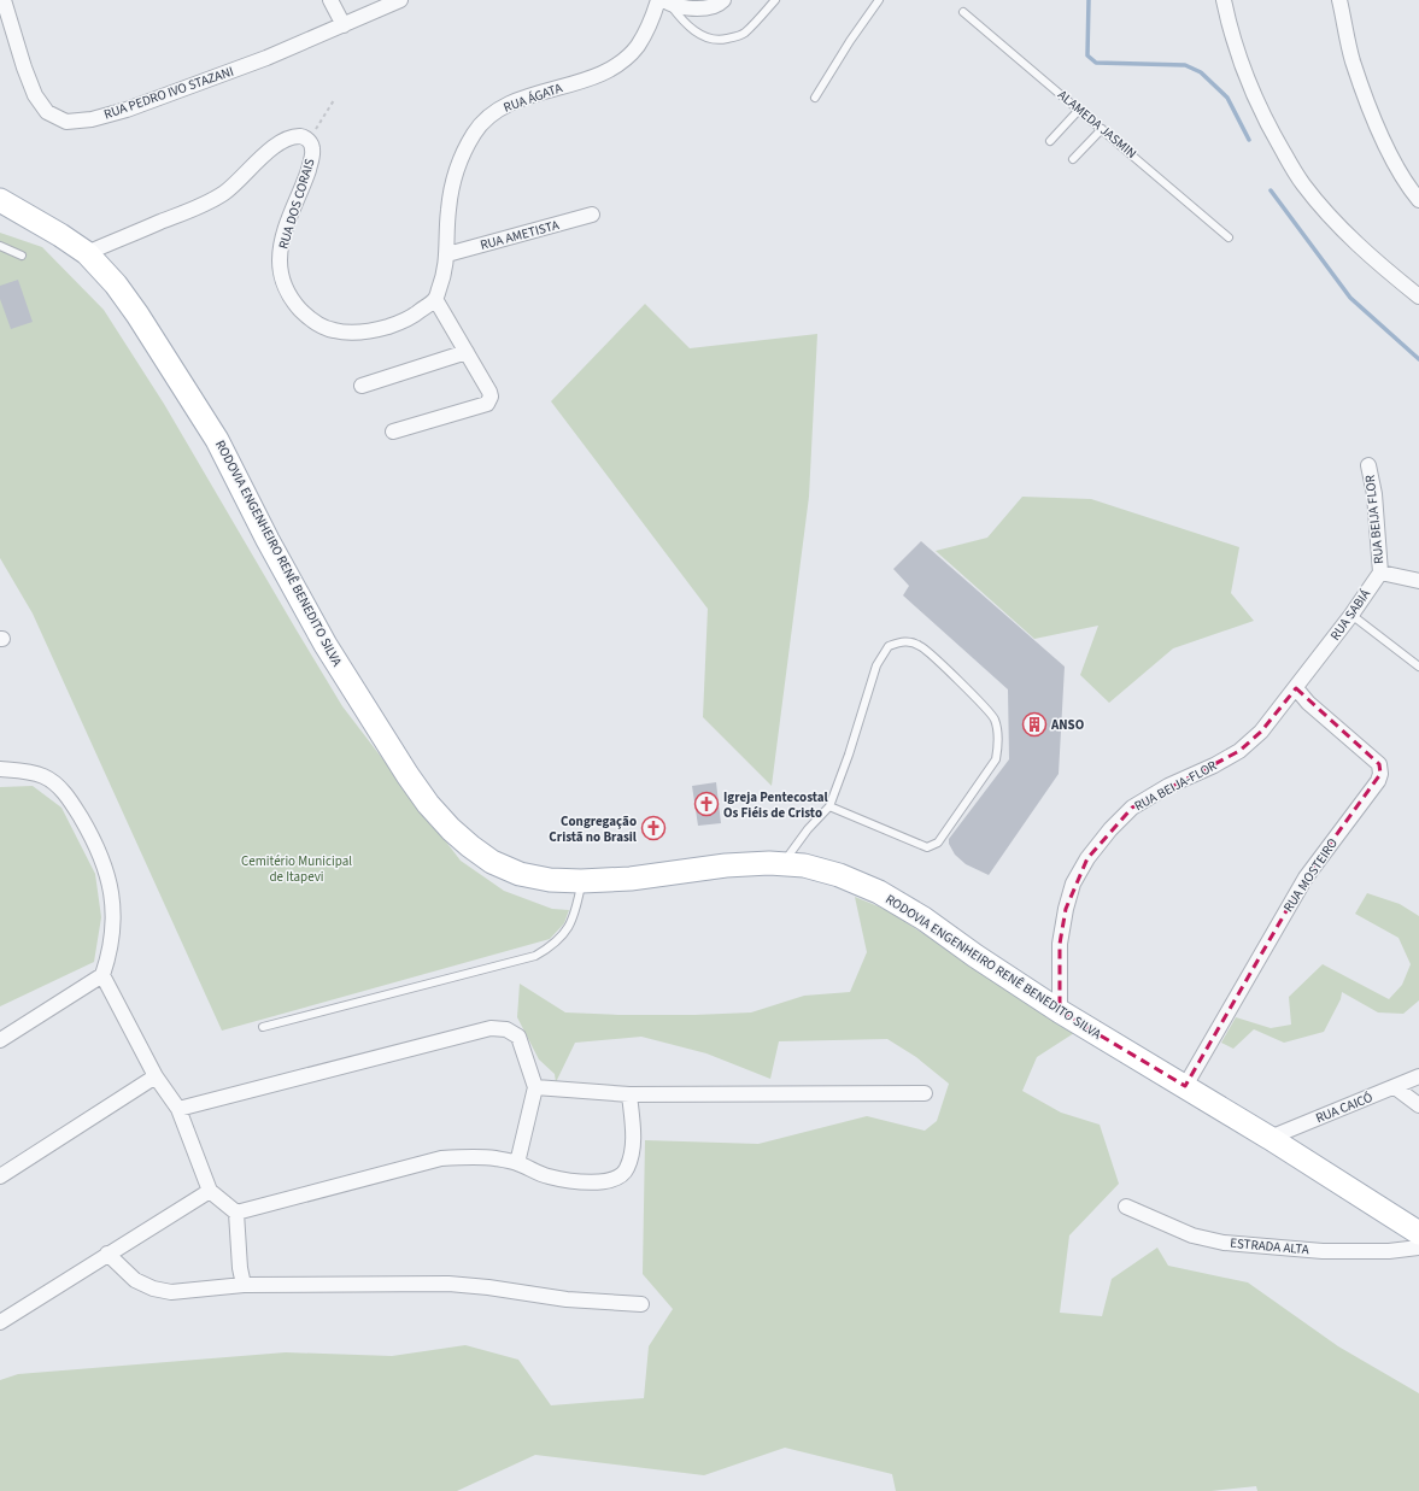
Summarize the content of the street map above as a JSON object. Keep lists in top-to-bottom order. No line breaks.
{"streets":{"main road":["RODOVIA ENGENHEIRO RENÊ BENEDITO SILVA"],"street":["RUA PEDRO IVO STAZANI","RUA ÁGATA","RUA DOS CORAIS","RUA AMETISTA","RUA BEIJA FLOR","RUA SABIÁ","RUA BEIJA-FLOR","RUA MOSTEIRO","RUA CAICÓ","ESTRADA ALTA"],"lane":["ALAMEDA JASMIN"]},"crossings":[["RUA ÁGATA","RUA AMETISTA"],["RUA DOS CORAIS","RODOVIA ENGENHEIRO RENÊ BENEDITO SILVA"],["RUA BEIJA FLOR","RUA SABIÁ"],["RODOVIA ENGENHEIRO RENÊ BENEDITO SILVA","RUA BEIJA-FLOR"],["RODOVIA ENGENHEIRO RENÊ BENEDITO SILVA","RUA MOSTEIRO"],["RODOVIA ENGENHEIRO RENÊ BENEDITO SILVA","RUA CAICÓ"],["RUA SABIÁ","RUA BEIJA-FLOR"],["RUA SABIÁ","RUA MOSTEIRO"],["RUA BEIJA-FLOR","RUA MOSTEIRO"]],"parks":["Cemitério Municipal de Itapevi"],"places":{"building":["ANSO"],"church":["Igreja Pentecostal Os Fiéis de Cristo","Congregação Cristã no Brasil"]}}
